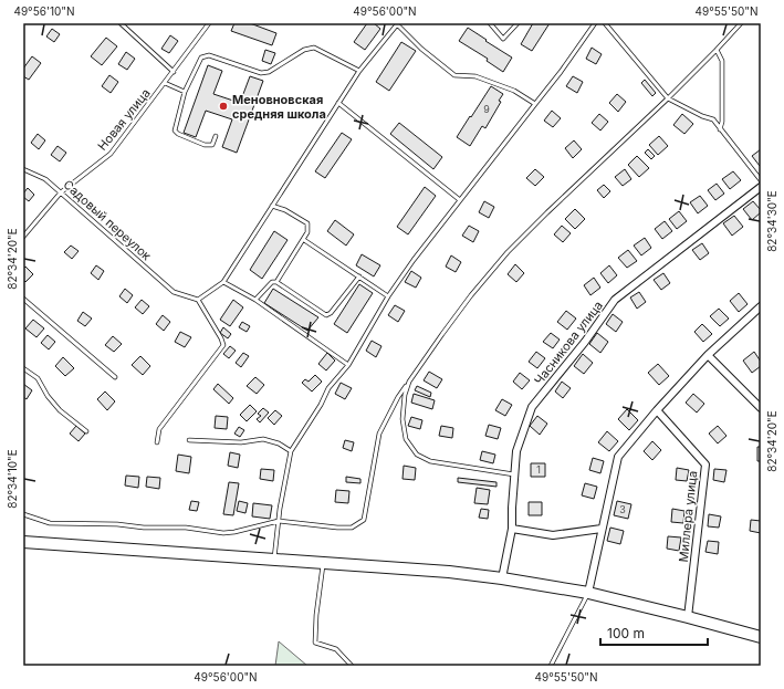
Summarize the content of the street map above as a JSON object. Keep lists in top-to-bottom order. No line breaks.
{"streets":{"street":["Часникова улица","Миллера улица"],"lane":["Новая улица","Садовый переулок"]},"crossings":[["Новая улица","Садовый переулок"]],"places":["Меновновская средняя школа"],"house_numbers":["9","1","3"],"scale_bar":"100 m","coordinates":["49°56'10\"N","49°56'00\"N","49°55'50\"N","82°34'30\"E","82°34'20\"E","82°34'10\"E"]}
